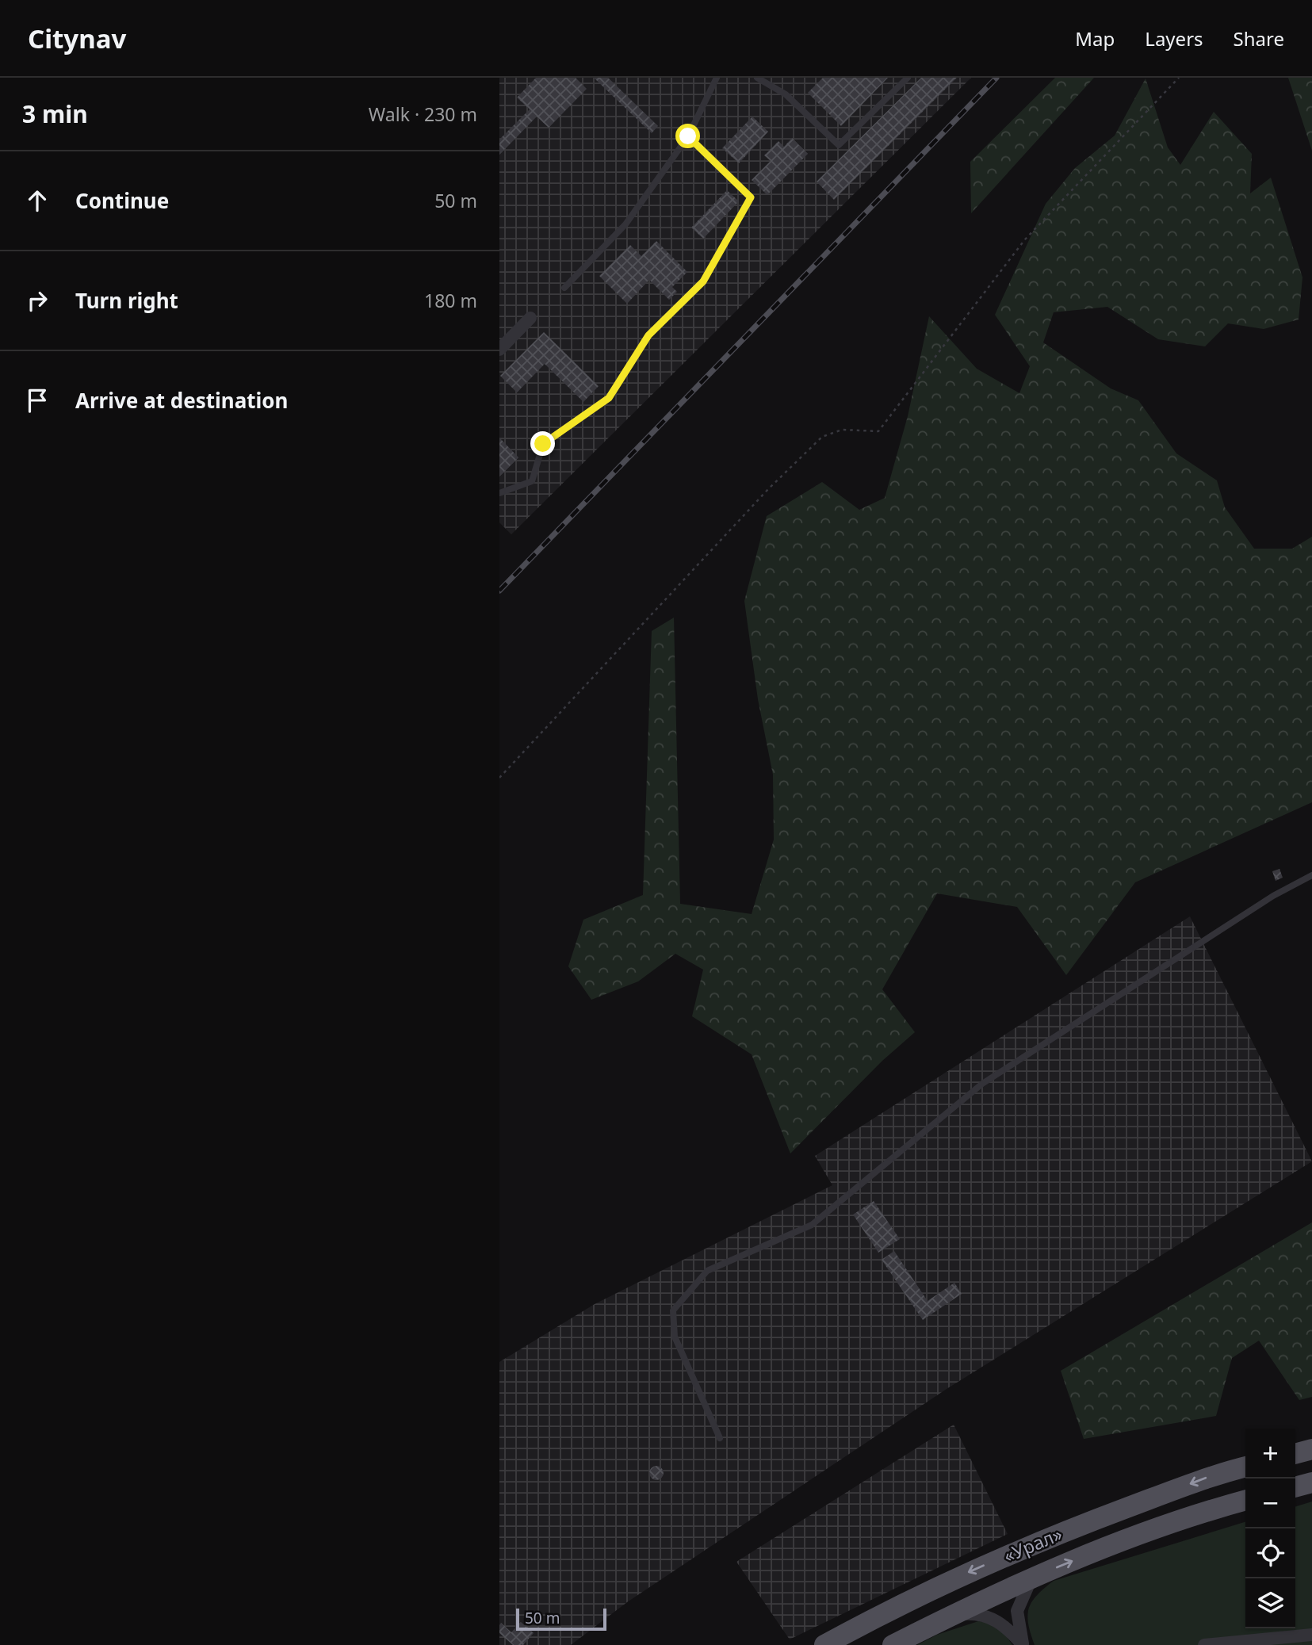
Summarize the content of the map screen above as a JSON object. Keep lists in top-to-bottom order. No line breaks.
{"streets":{"main road":["«Урал»"]},"scale_bar":"50 m","page":{"header":"Citynav","nav":["Map","Layers","Share"],"heading":["3 min","Walk · 230 m"],"list":[["Continue","50 m"],["Turn right","180 m"],"Arrive at destination"],"map_buttons":["+","−"],"scale":"50 m"}}
